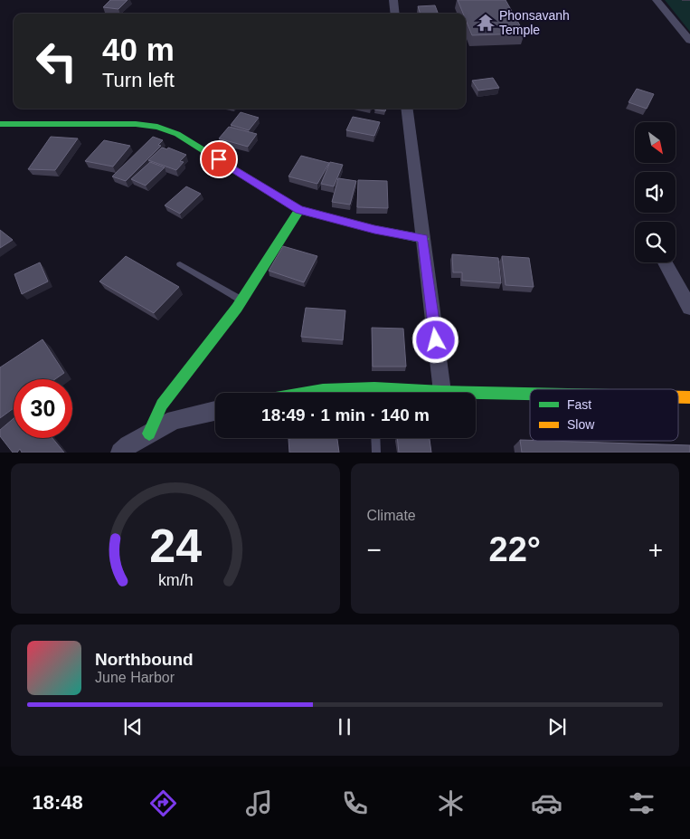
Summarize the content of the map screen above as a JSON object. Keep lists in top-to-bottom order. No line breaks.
{"places":{"temple":["Phonsavanh Temple"]},"legend":["Fast","Slow"],"north":"bottom right","page":{"turn":["40 m","Turn left"],"limit":"30","trip":"18:49 · 1 min · 140 m","tile":"Climate","heat":["−","22°","+"],"song":["Northbound","June Harbor"],"tabs":"18:48","gauge":["24","km/h"]}}
